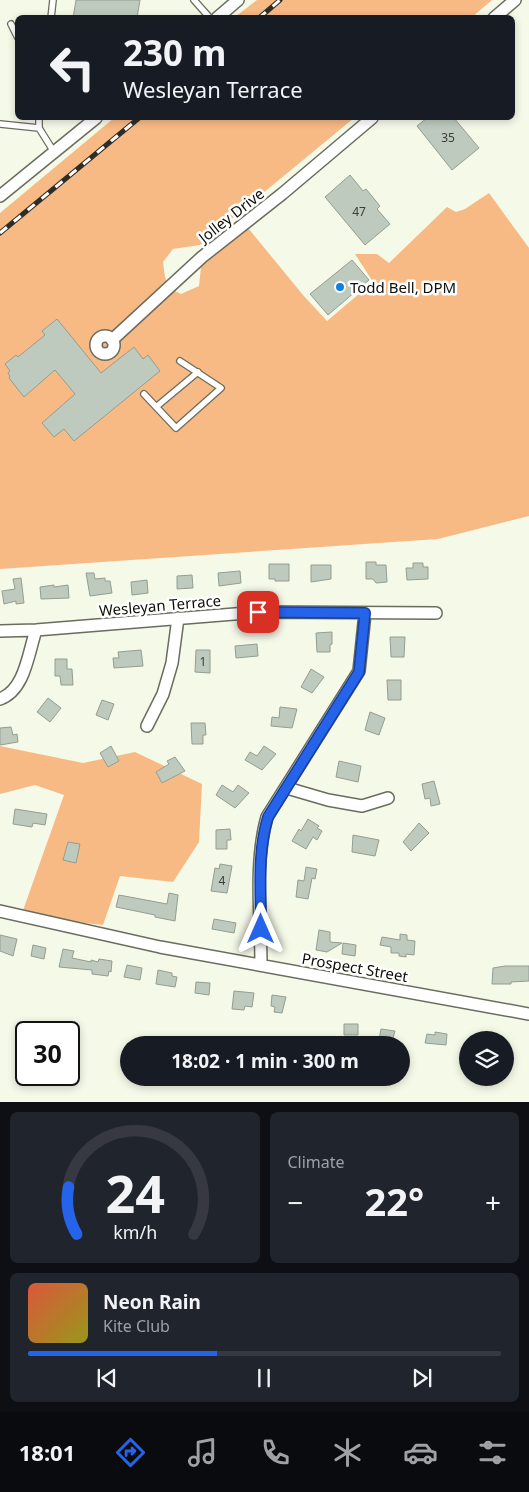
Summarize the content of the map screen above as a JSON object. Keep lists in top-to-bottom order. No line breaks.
{"streets":{"street":["Jolley Drive","Wesleyan Terrace","Prospect Street"]},"places":["Todd Bell, DPM"],"house_numbers":["35","47","1","4"],"page":{"turn":["230 m","Wesleyan Terrace"],"limit":"30","trip":"18:02 · 1 min · 300 m","tile":"Climate","heat":["−","22°","+"],"song":["Neon Rain","Kite Club"],"tabs":"18:01","gauge":["24","km/h"]}}
